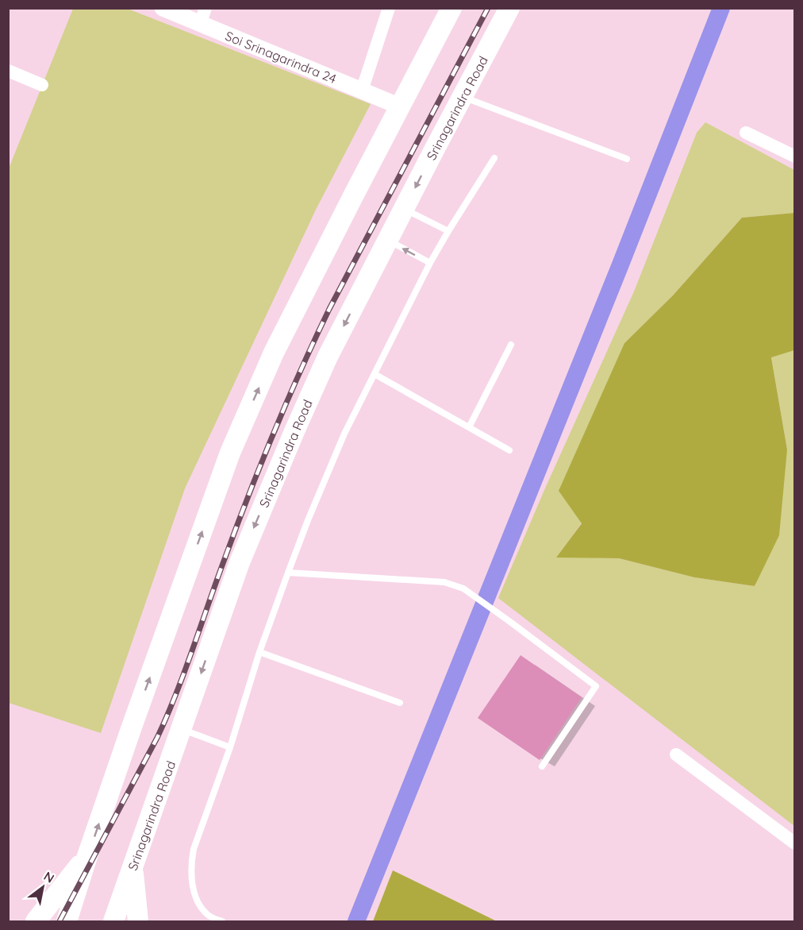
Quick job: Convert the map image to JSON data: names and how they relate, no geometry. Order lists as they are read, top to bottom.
{
  "streets": {
    "main road": ["Srinagarindra Road"],
    "street": ["Soi Srinagarindra 24"]
  },
  "north": "top right"
}
